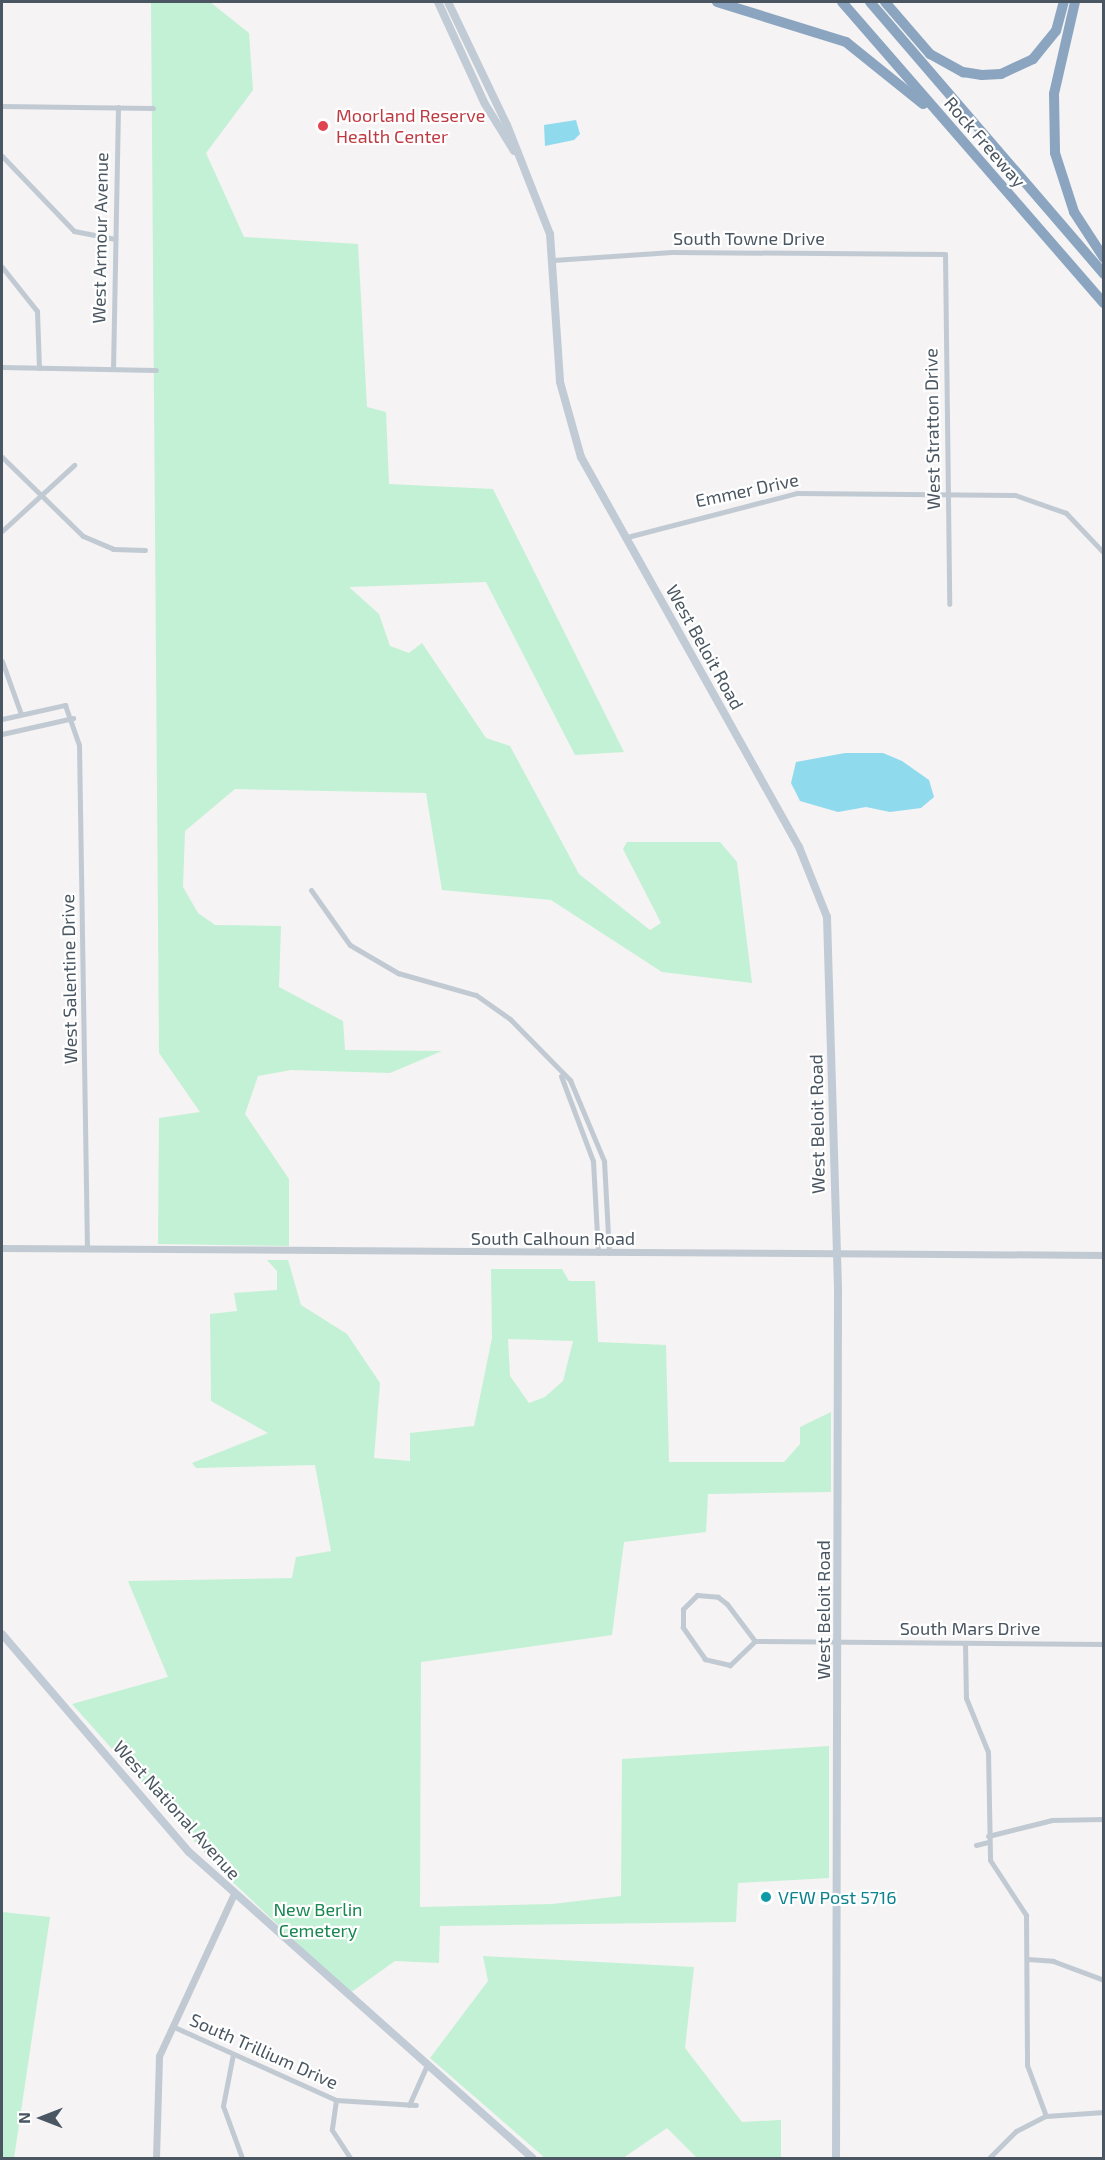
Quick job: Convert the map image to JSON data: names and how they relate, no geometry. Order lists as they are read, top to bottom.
{
  "streets": {
    "highway": ["Rock Freeway"],
    "main road": ["West Beloit Road", "West National Avenue"],
    "street": [
      "West Armour Avenue",
      "South Towne Drive",
      "West Stratton Drive",
      "Emmer Drive",
      "West Salentine Drive",
      "South Calhoun Road",
      "South Mars Drive",
      "South Trillium Drive"
    ]
  },
  "crossings": [
    ["South Towne Drive", "West Stratton Drive"],
    ["South Towne Drive", "West Beloit Road"],
    ["West Stratton Drive", "Emmer Drive"],
    ["Emmer Drive", "West Beloit Road"],
    ["West Beloit Road", "South Calhoun Road"],
    ["West Beloit Road", "South Mars Drive"],
    ["West Salentine Drive", "South Calhoun Road"]
  ],
  "parks": ["New Berlin Cemetery"],
  "places": ["Moorland Reserve Health Center", "VFW Post 5716"],
  "north": "left"
}
